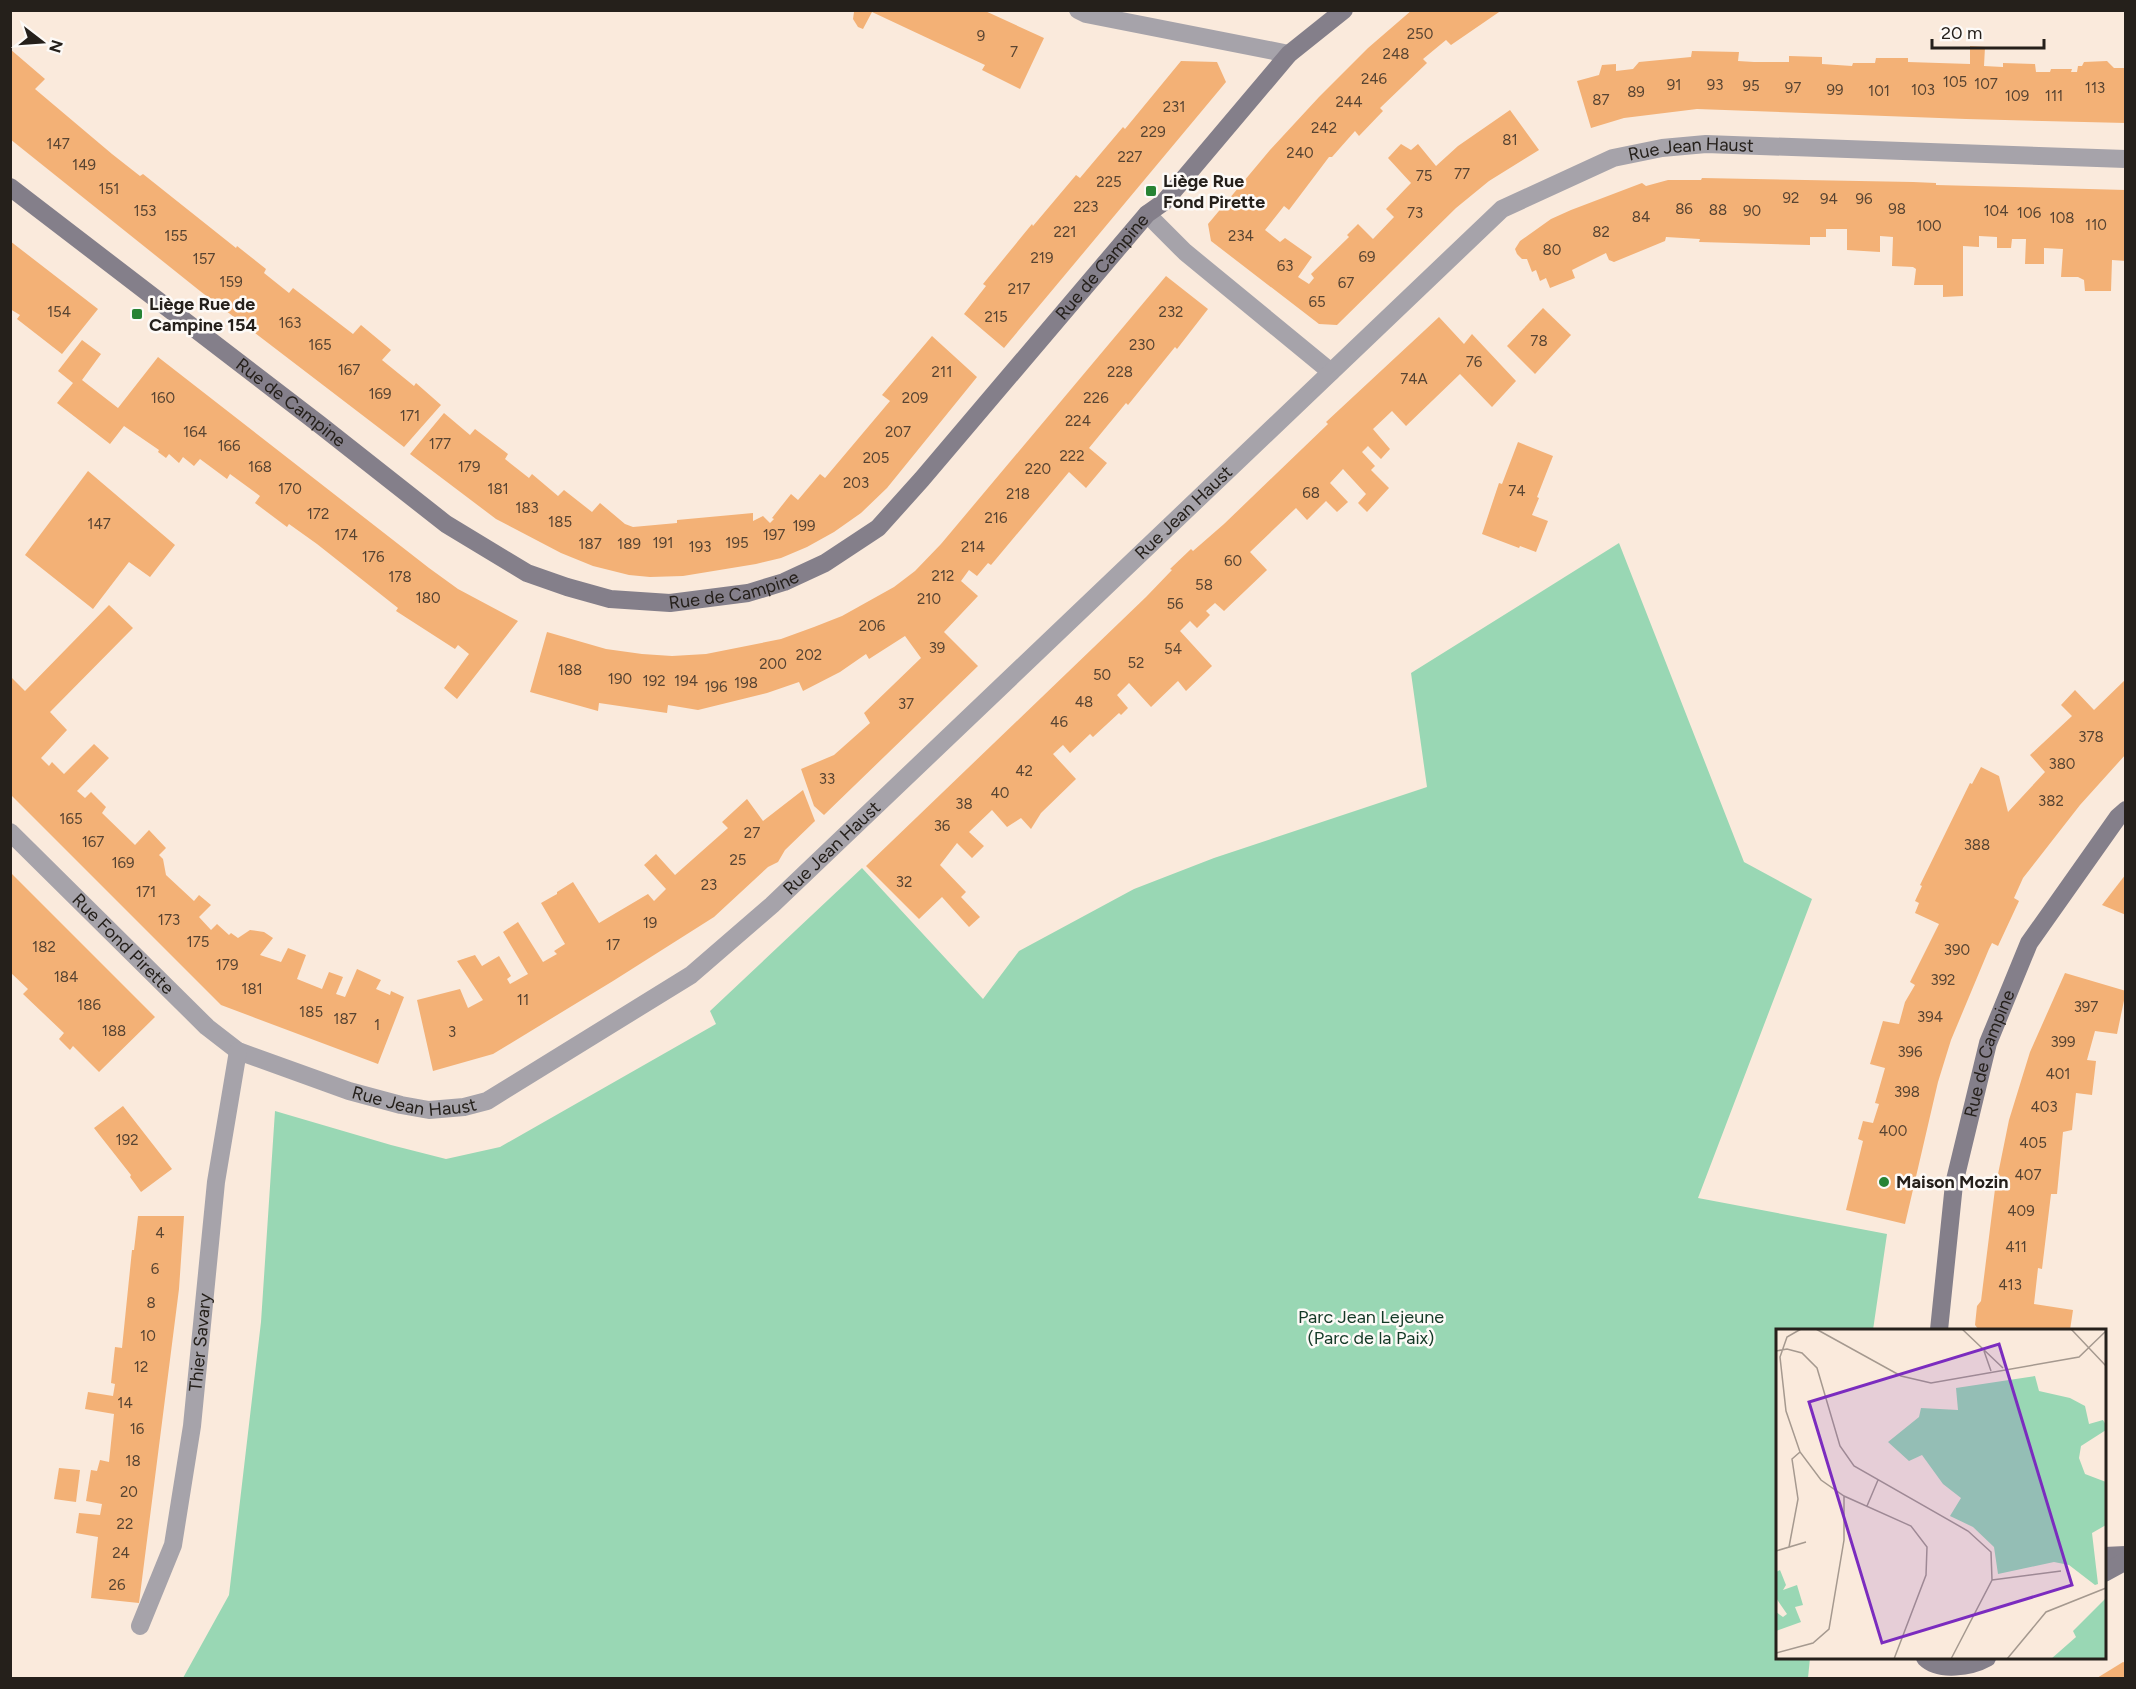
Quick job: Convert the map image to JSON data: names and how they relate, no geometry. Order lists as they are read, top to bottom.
{
  "streets": {
    "street": [
      "Rue Jean Haust",
      "Rue de Campine",
      "Rue Fond Pirette",
      "Thier Savary"
    ]
  },
  "crossings": [
    ["Rue Jean Haust", "Rue Fond Pirette"],
    ["Rue Jean Haust", "Thier Savary"],
    ["Rue Fond Pirette", "Thier Savary"]
  ],
  "parks": ["Parc Jean Lejeune (Parc de la Paix)"],
  "places": {
    "transit": ["Liège Rue Fond Pirette", "Liège Rue de Campine 154"],
    "other": ["Maison Mozin"]
  },
  "house_numbers": [
    "250",
    "9",
    "7",
    "248",
    "246",
    "105",
    "107",
    "91",
    "93",
    "95",
    "97",
    "113",
    "99",
    "103",
    "101",
    "89",
    "109",
    "111",
    "87",
    "244",
    "231",
    "242",
    "229",
    "81",
    "147",
    "240",
    "227",
    "149",
    "77",
    "75",
    "225",
    "151",
    "92",
    "94",
    "96",
    "223",
    "86",
    "98",
    "88",
    "153",
    "90",
    "104",
    "73",
    "106",
    "84",
    "108",
    "110",
    "100",
    "221",
    "82",
    "155",
    "234",
    "80",
    "69",
    "219",
    "157",
    "63",
    "159",
    "67",
    "217",
    "65",
    "154",
    "232",
    "215",
    "163",
    "78",
    "165",
    "230",
    "76",
    "167",
    "211",
    "228",
    "74A",
    "169",
    "160",
    "209",
    "226",
    "171",
    "224",
    "164",
    "207",
    "177",
    "166",
    "222",
    "205",
    "168",
    "179",
    "220",
    "203",
    "170",
    "181",
    "74",
    "68",
    "218",
    "183",
    "172",
    "216",
    "185",
    "147",
    "199",
    "174",
    "197",
    "191",
    "195",
    "187",
    "189",
    "193",
    "214",
    "176",
    "60",
    "212",
    "178",
    "58",
    "180",
    "210",
    "56",
    "206",
    "39",
    "54",
    "202",
    "52",
    "200",
    "188",
    "50",
    "190",
    "192",
    "194",
    "198",
    "196",
    "48",
    "37",
    "46",
    "378",
    "380",
    "42",
    "33",
    "40",
    "382",
    "38",
    "165",
    "36",
    "27",
    "167",
    "388",
    "25",
    "169",
    "32",
    "23",
    "171",
    "173",
    "19",
    "175",
    "17",
    "182",
    "390",
    "179",
    "184",
    "392",
    "181",
    "11",
    "186",
    "397",
    "185",
    "394",
    "187",
    "1",
    "188",
    "3",
    "399",
    "396",
    "401",
    "398",
    "403",
    "400",
    "192",
    "405",
    "407",
    "409",
    "4",
    "411",
    "6",
    "413",
    "8",
    "10",
    "12",
    "14",
    "16",
    "18",
    "20",
    "22",
    "24",
    "26"
  ],
  "scale_bar": "20 m",
  "north": "right"
}
